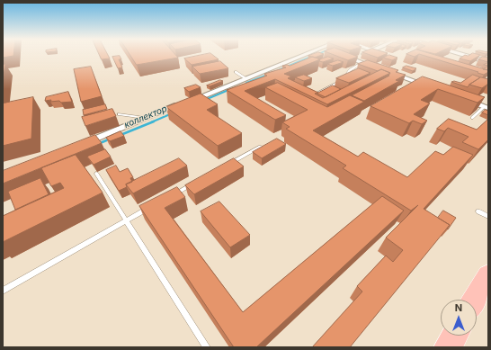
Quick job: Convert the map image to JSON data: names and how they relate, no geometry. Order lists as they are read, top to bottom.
{
  "water": ["коллектор"],
  "north": "top"
}
